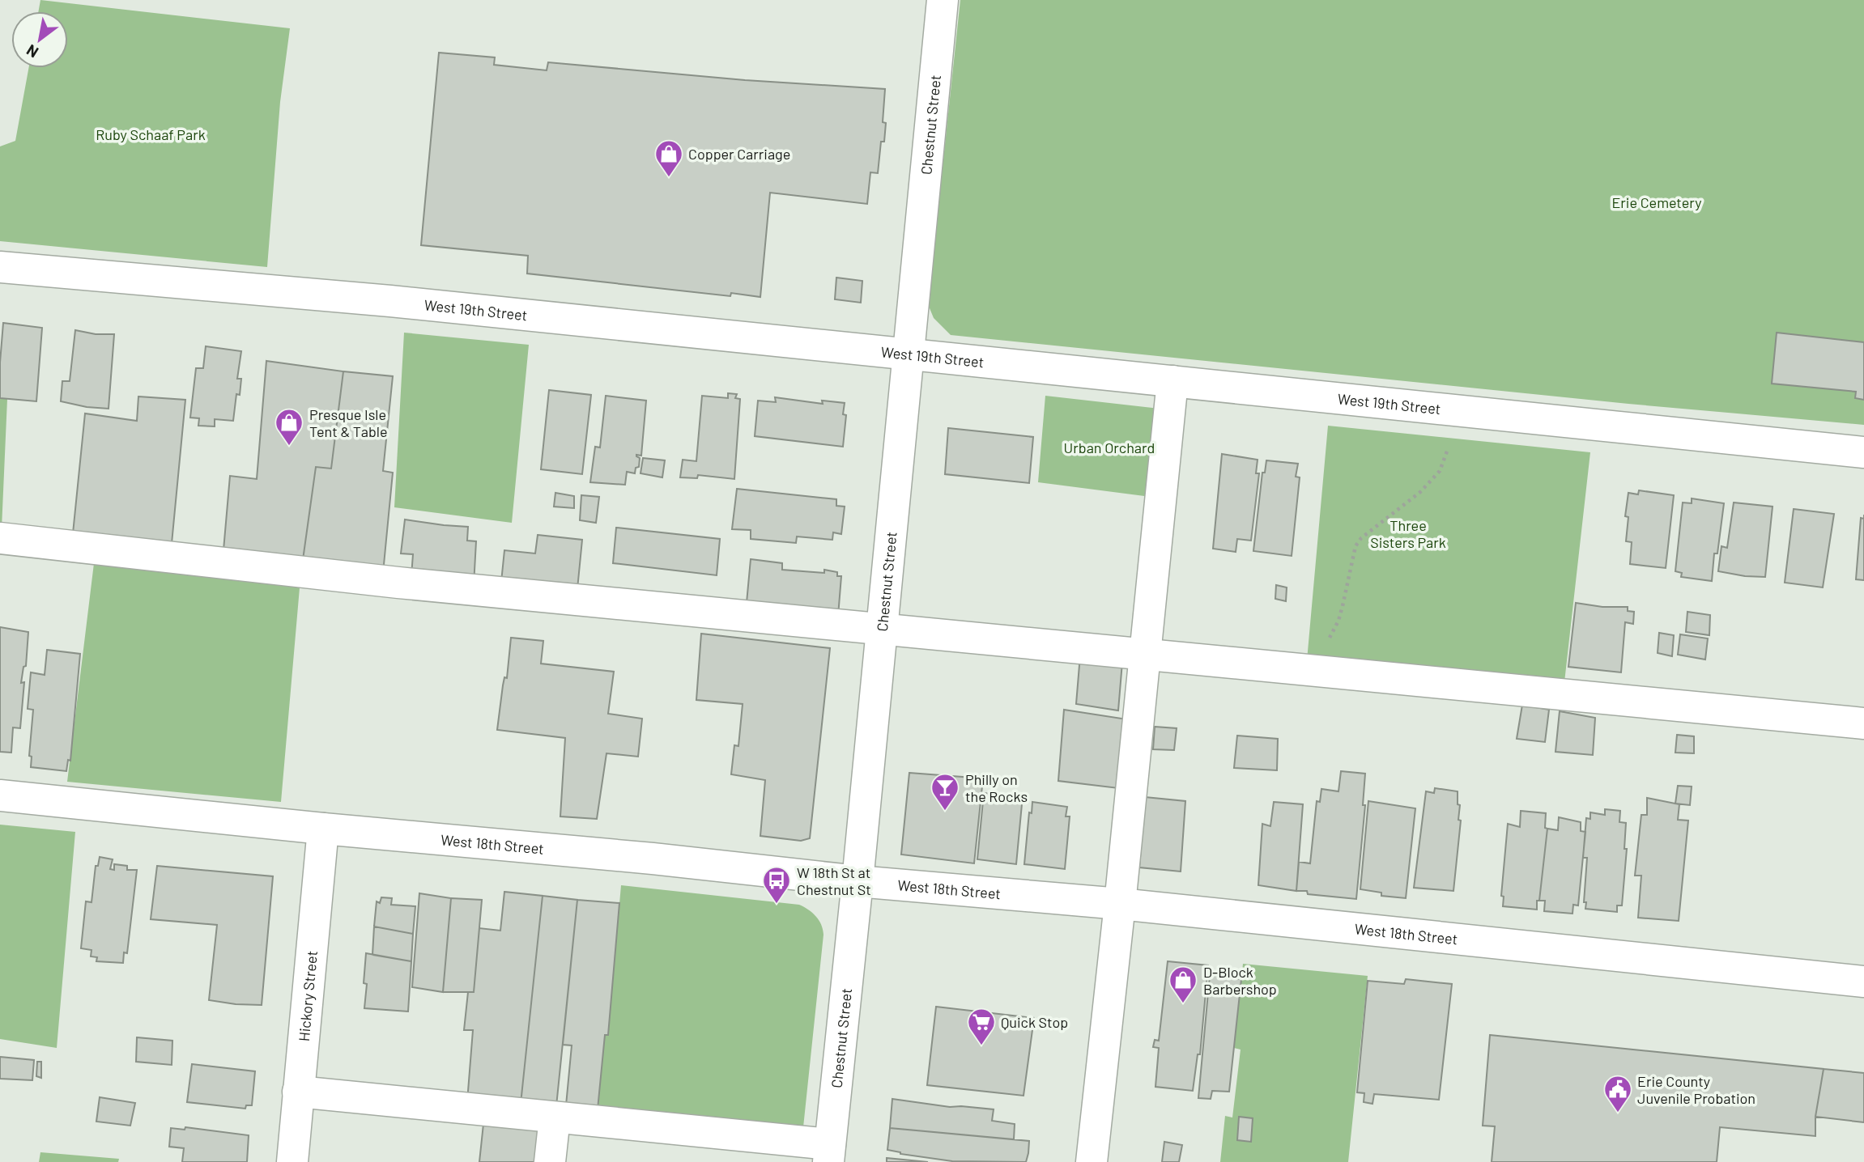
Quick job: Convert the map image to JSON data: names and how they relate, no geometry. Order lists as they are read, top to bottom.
{
  "streets": {
    "street": [
      "Chestnut Street",
      "West 19th Street",
      "West 18th Street",
      "Hickory Street"
    ]
  },
  "crossings": [
    ["Chestnut Street", "West 19th Street"],
    ["Chestnut Street", "West 18th Street"],
    ["West 18th Street", "Hickory Street"]
  ],
  "parks": [
    "Ruby Schaaf Park",
    "Erie Cemetery",
    "Urban Orchard",
    "Three Sisters Park"
  ],
  "places": {
    "shop": ["Copper Carriage", "Presque Isle Tent & Table", "D-Block Barbershop"],
    "bar": ["Philly on the Rocks"],
    "bus stop": ["W 18th St at Chestnut St"],
    "supermarket": ["Quick Stop"],
    "public building": ["Erie County Juvenile Probation"]
  },
  "north": "bottom left"
}
